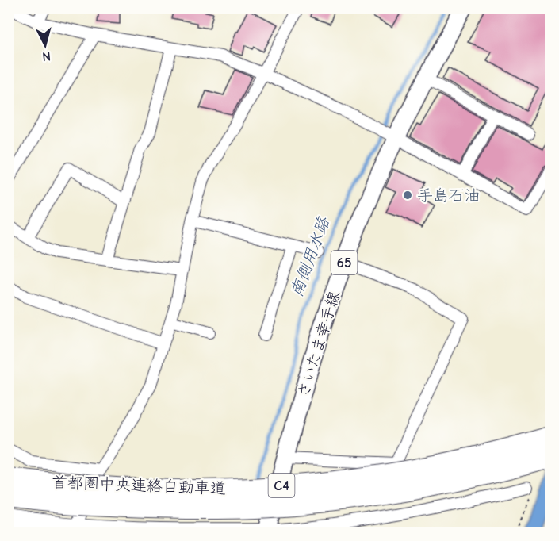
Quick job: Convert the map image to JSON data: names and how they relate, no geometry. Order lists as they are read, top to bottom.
{
  "streets": {
    "highway": ["首都圏中央連絡自動車道", "C4"],
    "main road": ["65", "さいたま幸手線"]
  },
  "water": ["南側用水路"],
  "places": ["手島石油"],
  "north": "bottom"
}
